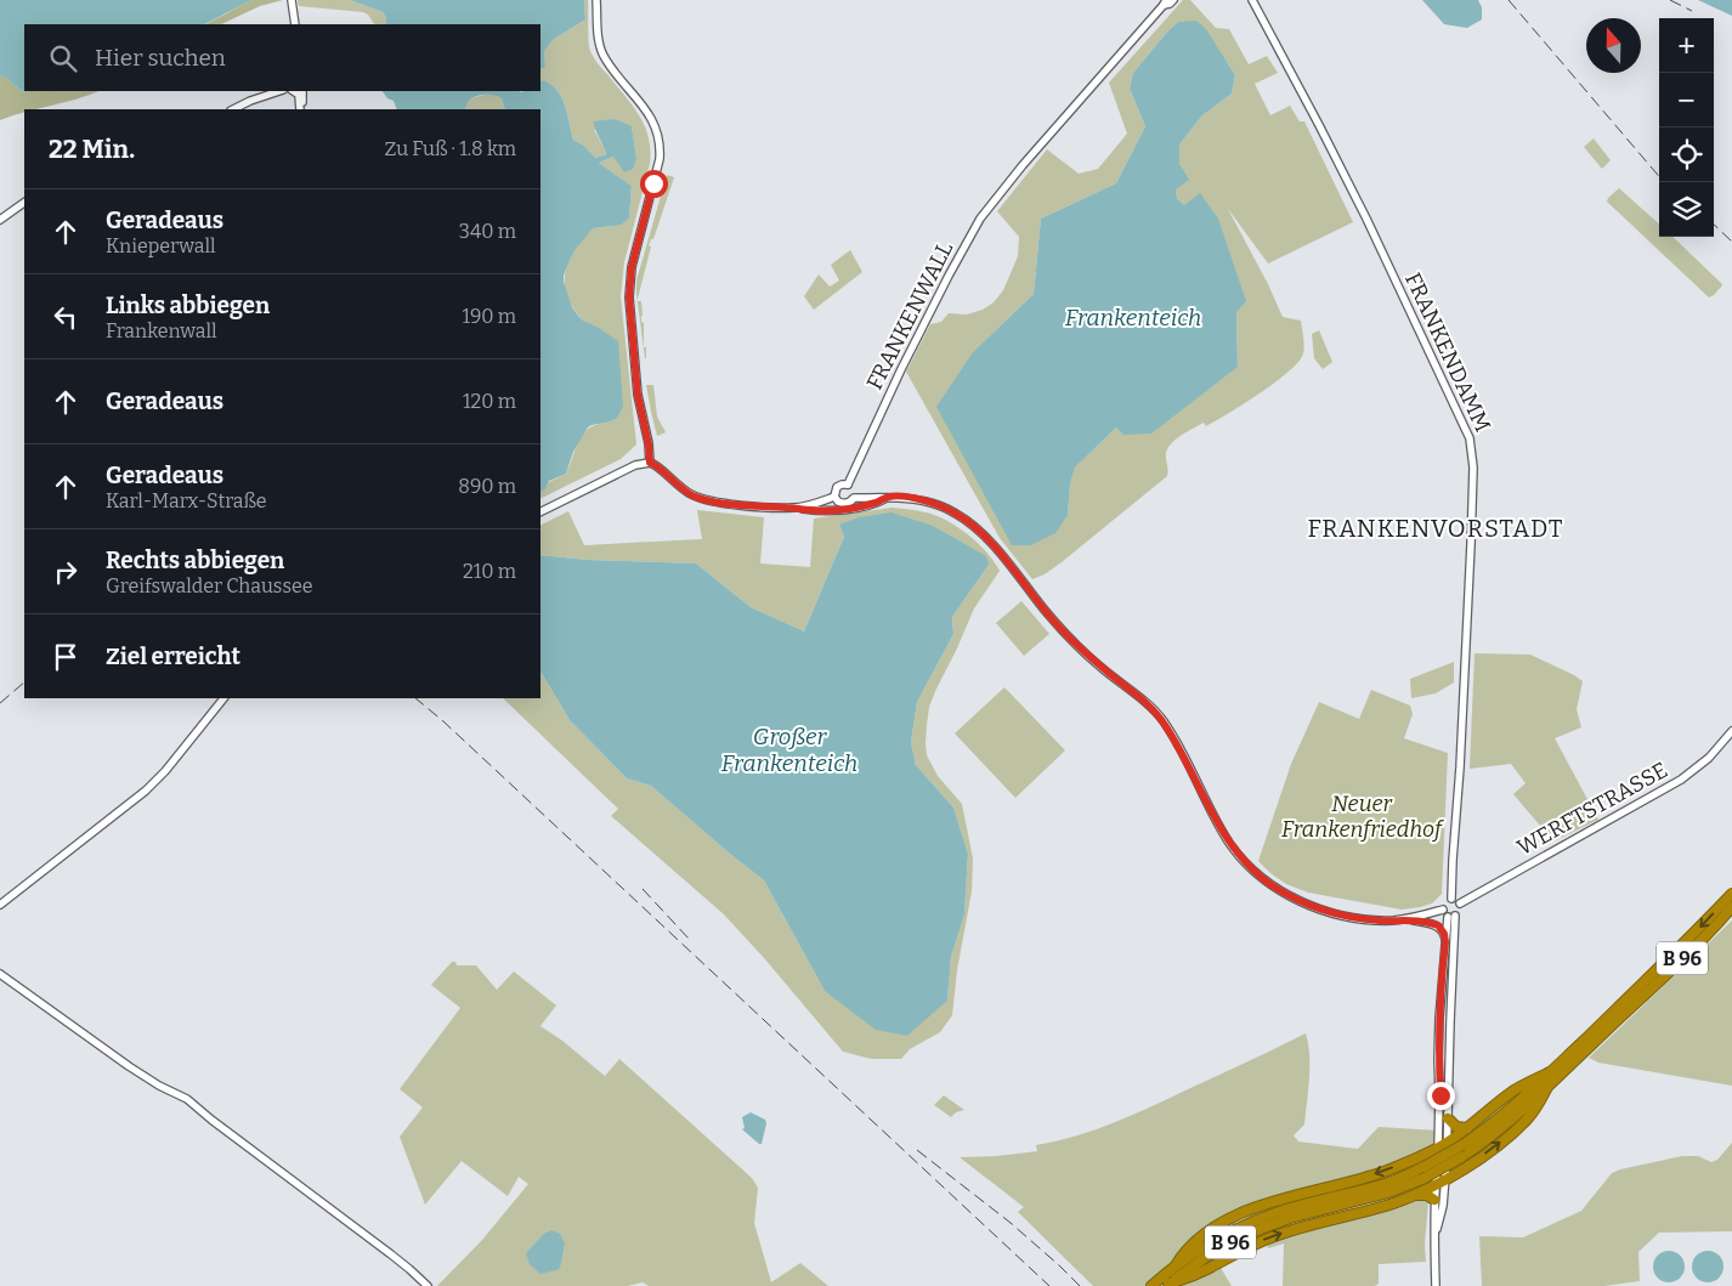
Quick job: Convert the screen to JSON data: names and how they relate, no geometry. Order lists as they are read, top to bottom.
{
  "streets": {
    "highway": ["B 96"],
    "main road": ["FRANKENWALL", "FRANKENDAMM", "WERFTSTRASSE"]
  },
  "crossings": [
    ["FRANKENDAMM", "WERFTSTRASSE"]
  ],
  "districts": ["FRANKENVORSTADT"],
  "water": ["Frankenteich", "Großer Frankenteich"],
  "parks": ["Neuer Frankenfriedhof"],
  "north": "top",
  "page": {
    "map_buttons": ["+", "−"],
    "search": "Hier suchen",
    "heading": ["22 Min.", "Zu Fuß · 1.8 km"],
    "list": [
      ["Geradeaus", "Knieperwall", "340 m"],
      ["Links abbiegen", "Frankenwall", "190 m"],
      ["Geradeaus", "120 m"],
      ["Geradeaus", "Karl-Marx-Straße", "890 m"],
      ["Rechts abbiegen", "Greifswalder Chaussee", "210 m"],
      "Ziel erreicht"
    ]
  }
}
